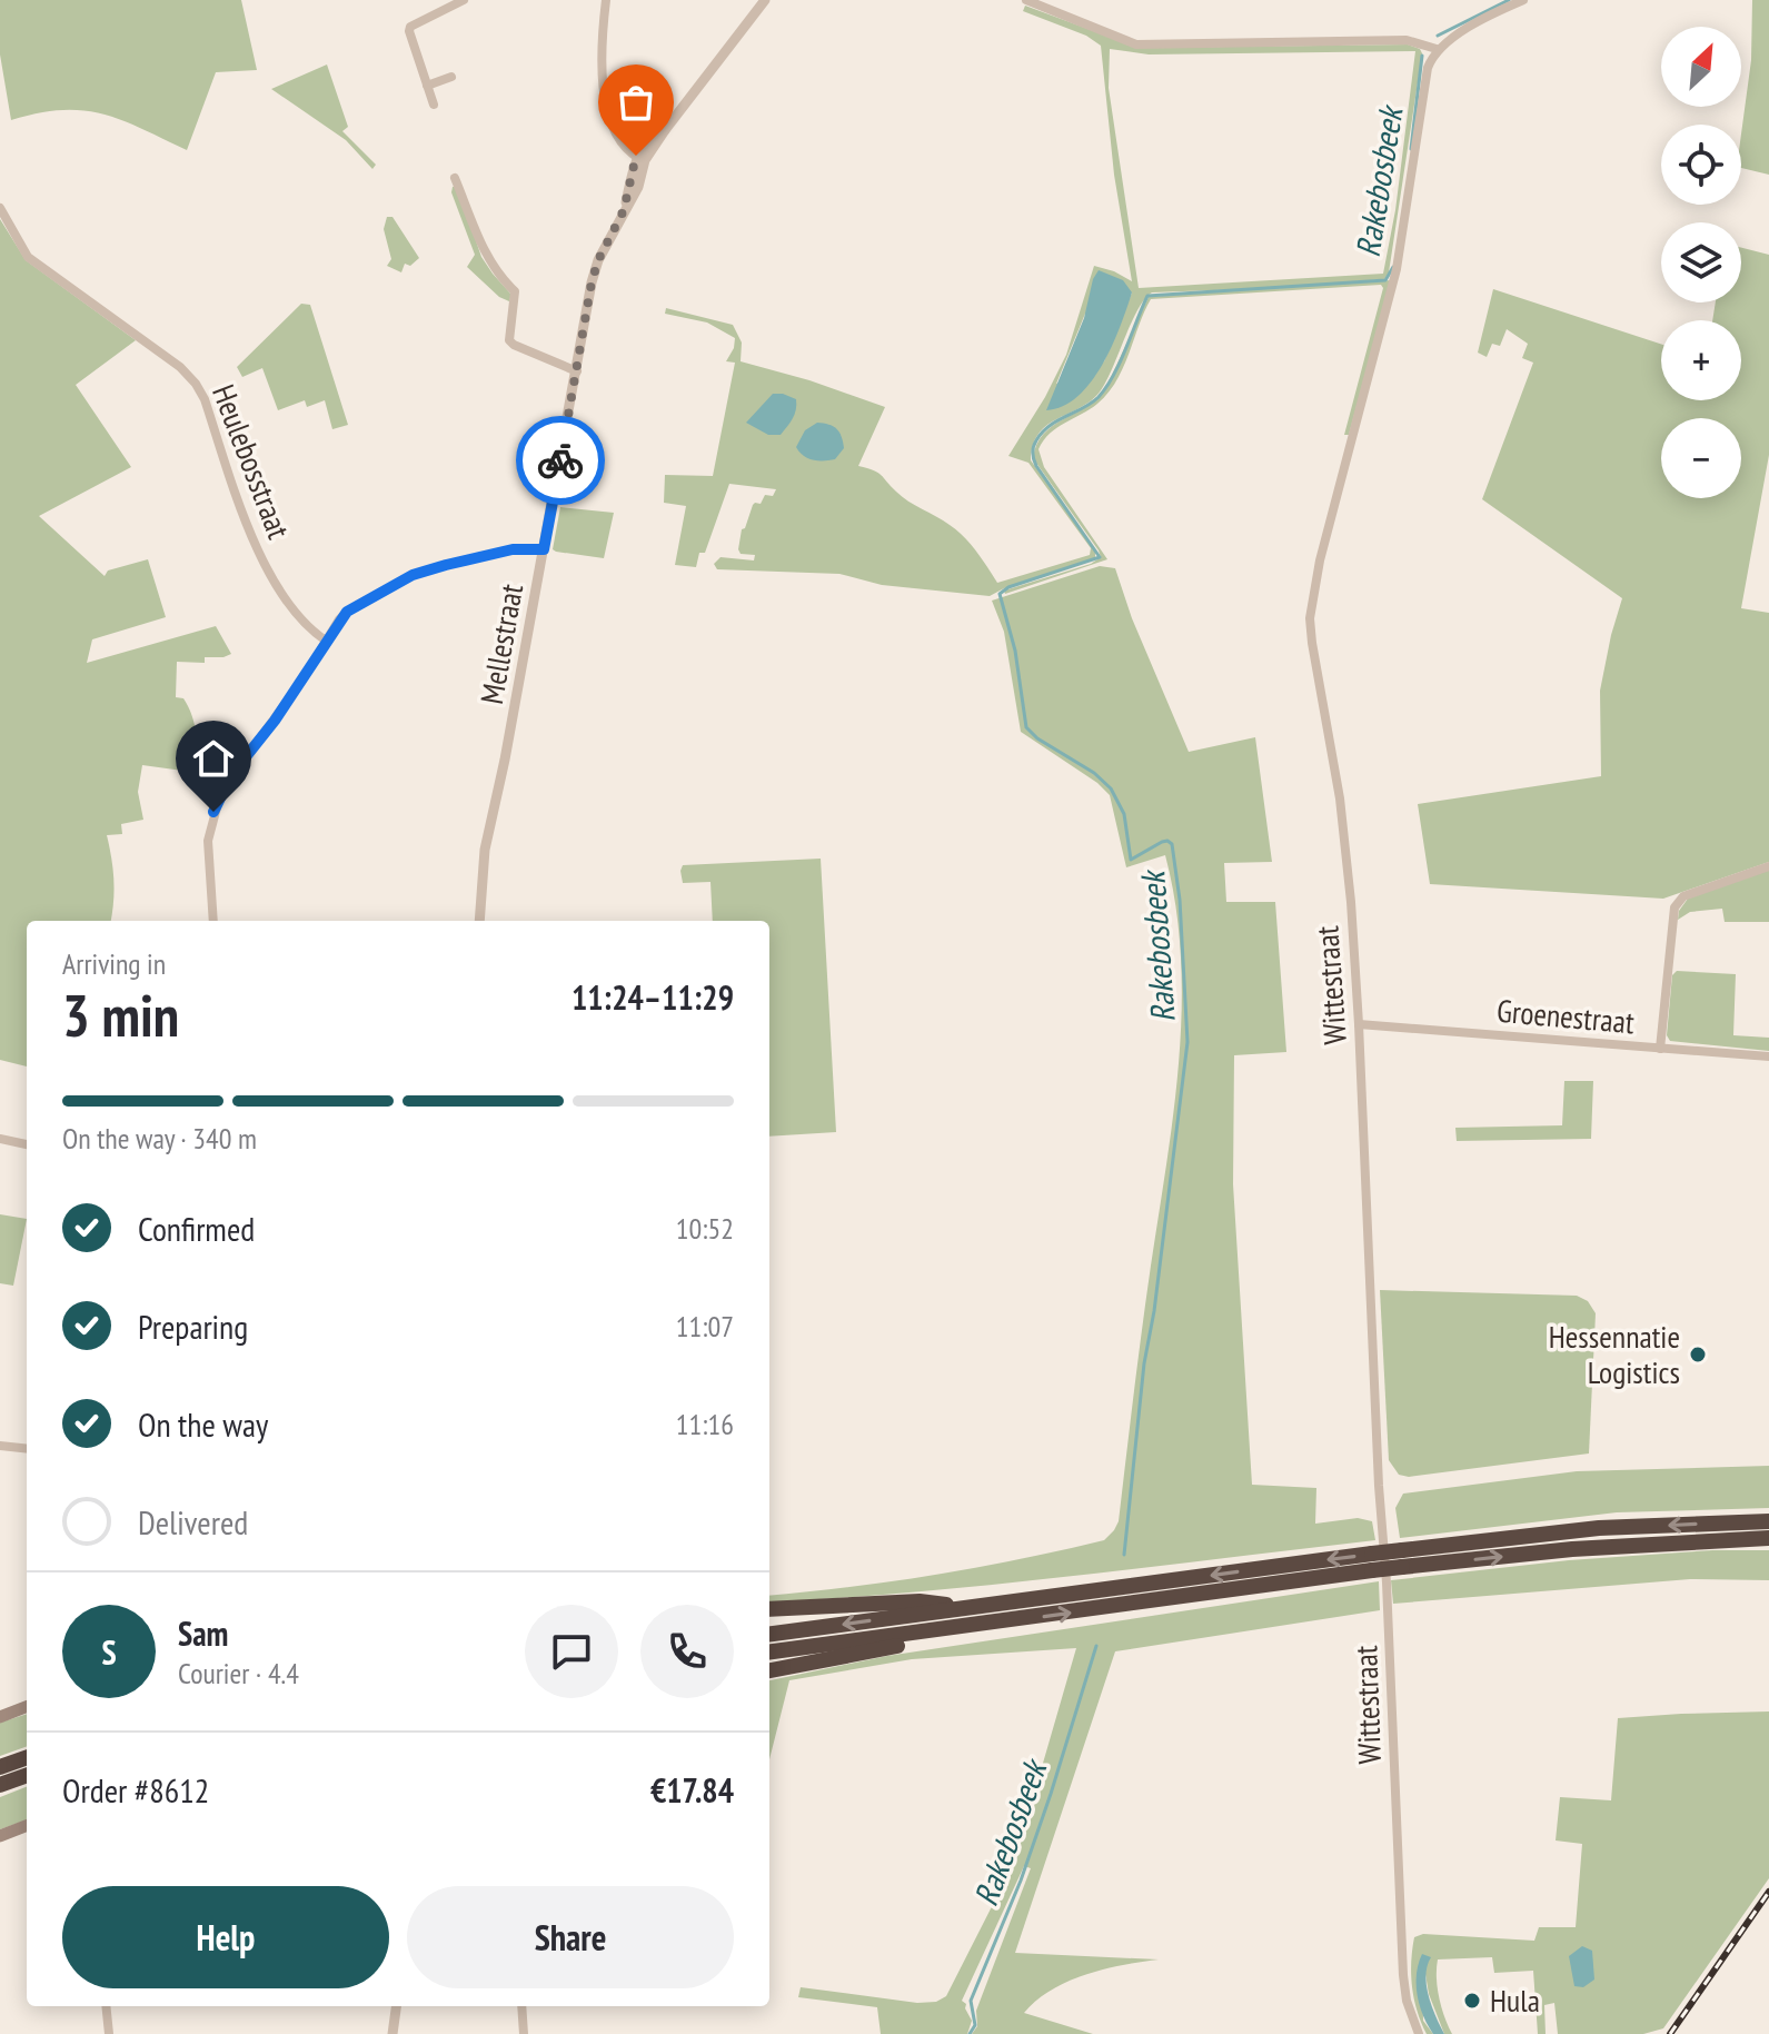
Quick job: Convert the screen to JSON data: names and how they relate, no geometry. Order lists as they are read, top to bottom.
{
  "streets": {
    "street": [
      "Heulebosstraat",
      "Mellestraat",
      "Wittestraat",
      "Groenestraat"
    ]
  },
  "crossings": [
    ["Wittestraat", "Groenestraat"]
  ],
  "water": ["Rakebosbeek"],
  "places": ["Hessennatie Logistics", "Hula"],
  "north": "top right",
  "page": {
    "map_buttons": ["+", "−"],
    "heading": ["3 min", "Arriving in", "11:24–11:29"],
    "panel": [
      "Sam",
      "Courier · 4.4",
      "Order #8612",
      "€17.84"
    ],
    "bar": "On the way · 340 m",
    "list": [
      ["Confirmed", "10:52"],
      ["Preparing", "11:07"],
      ["On the way", "11:16"],
      "Delivered"
    ],
    "round": "S",
    "buttons": ["Help", "Share"]
  }
}
